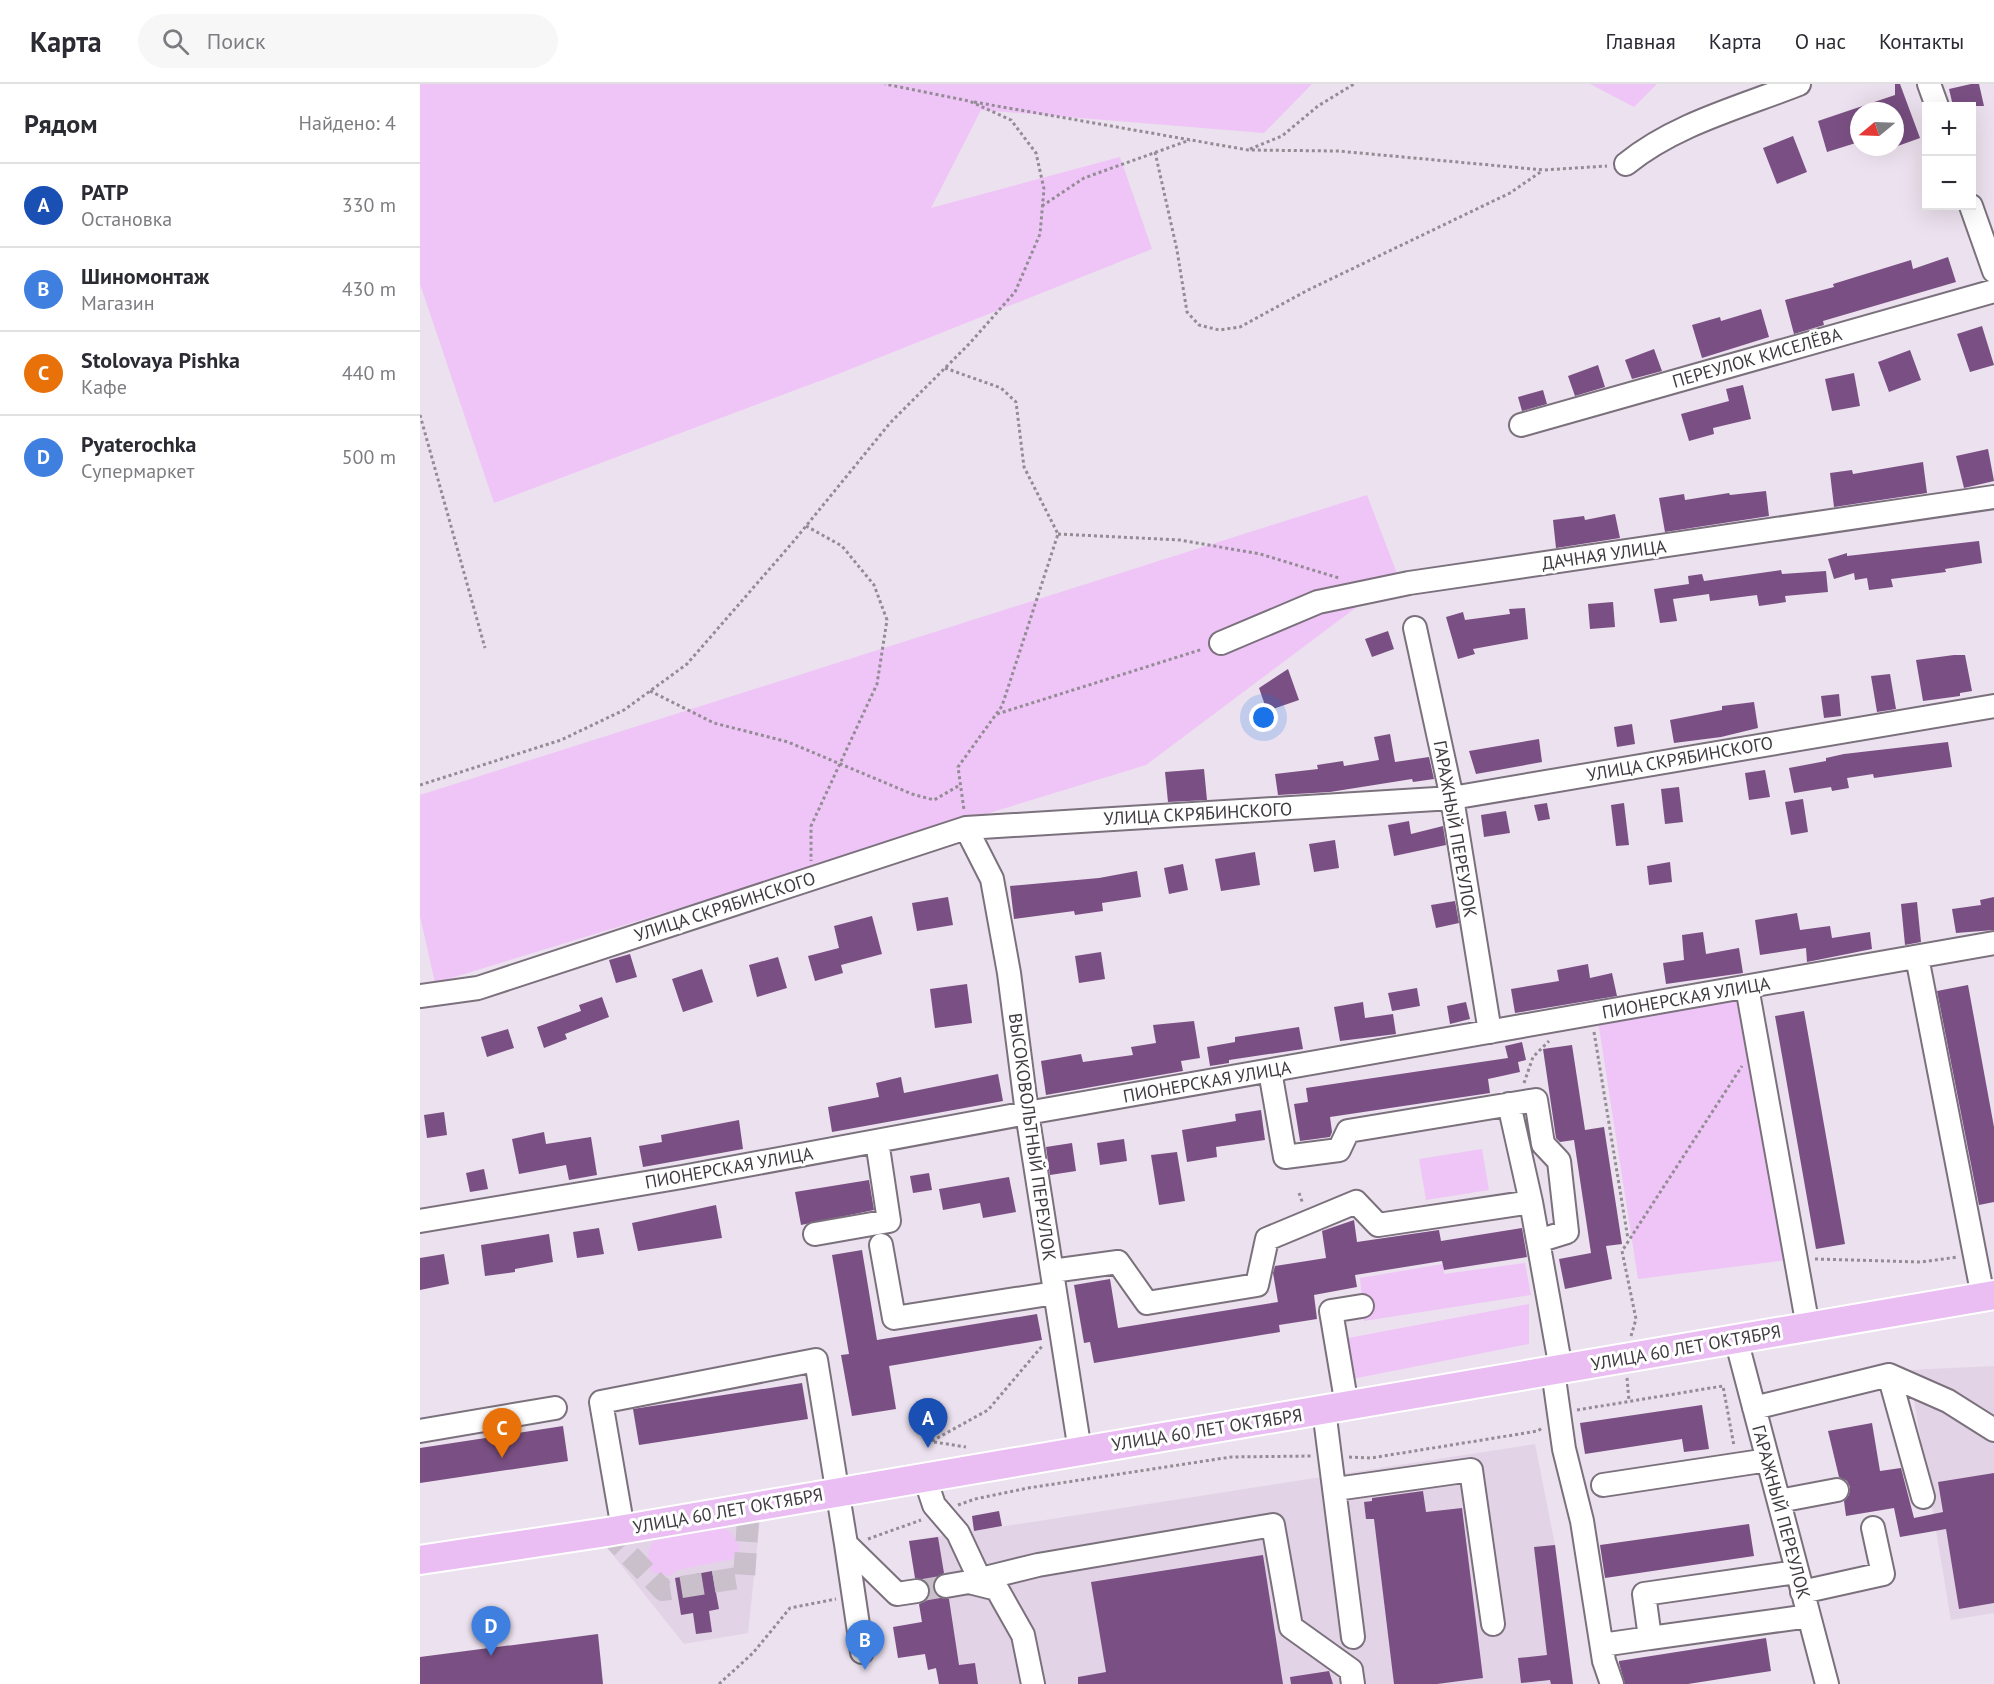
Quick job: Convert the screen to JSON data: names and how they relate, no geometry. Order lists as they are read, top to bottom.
{
  "streets": {
    "main road": ["УЛИЦА 60 ЛЕТ ОКТЯБРЯ"],
    "street": [
      "ПЕРЕУЛОК КИСЕЛЁВА",
      "ДАЧНАЯ УЛИЦА",
      "УЛИЦА СКРЯБИНСКОГО",
      "ГАРАЖНЫЙ ПЕРЕУЛОК",
      "ПИОНЕРСКАЯ УЛИЦА",
      "ВЫСОКОВОЛЬТНЫЙ ПЕРЕУЛОК"
    ]
  },
  "crossings": [
    ["УЛИЦА СКРЯБИНСКОГО", "ГАРАЖНЫЙ ПЕРЕУЛОК"],
    ["УЛИЦА СКРЯБИНСКОГО", "ВЫСОКОВОЛЬТНЫЙ ПЕРЕУЛОК"],
    ["ГАРАЖНЫЙ ПЕРЕУЛОК", "ПИОНЕРСКАЯ УЛИЦА"],
    ["ГАРАЖНЫЙ ПЕРЕУЛОК", "УЛИЦА 60 ЛЕТ ОКТЯБРЯ"],
    ["ПИОНЕРСКАЯ УЛИЦА", "ВЫСОКОВОЛЬТНЫЙ ПЕРЕУЛОК"],
    ["ВЫСОКОВОЛЬТНЫЙ ПЕРЕУЛОК", "УЛИЦА 60 ЛЕТ ОКТЯБРЯ"]
  ],
  "north": "left",
  "page": {
    "header": "Карта",
    "search": "Поиск",
    "nav": [
      "Главная",
      "Карта",
      "О нас",
      "Контакты"
    ],
    "heading": ["Рядом", "Найдено: 4"],
    "map_buttons": ["+", "−"],
    "list": [
      {
        "mark": "A",
        "name": "PATP",
        "note": "Остановка",
        "value": "330 m"
      },
      {
        "mark": "B",
        "name": "Шиномонтаж",
        "note": "Магазин",
        "value": "430 m"
      },
      {
        "mark": "C",
        "name": "Stolovaya Pishka",
        "note": "Кафе",
        "value": "440 m"
      },
      {
        "mark": "D",
        "name": "Pyaterochka",
        "note": "Супермаркет",
        "value": "500 m"
      }
    ],
    "pins": [
      "A",
      "C",
      "D",
      "B"
    ]
  }
}
